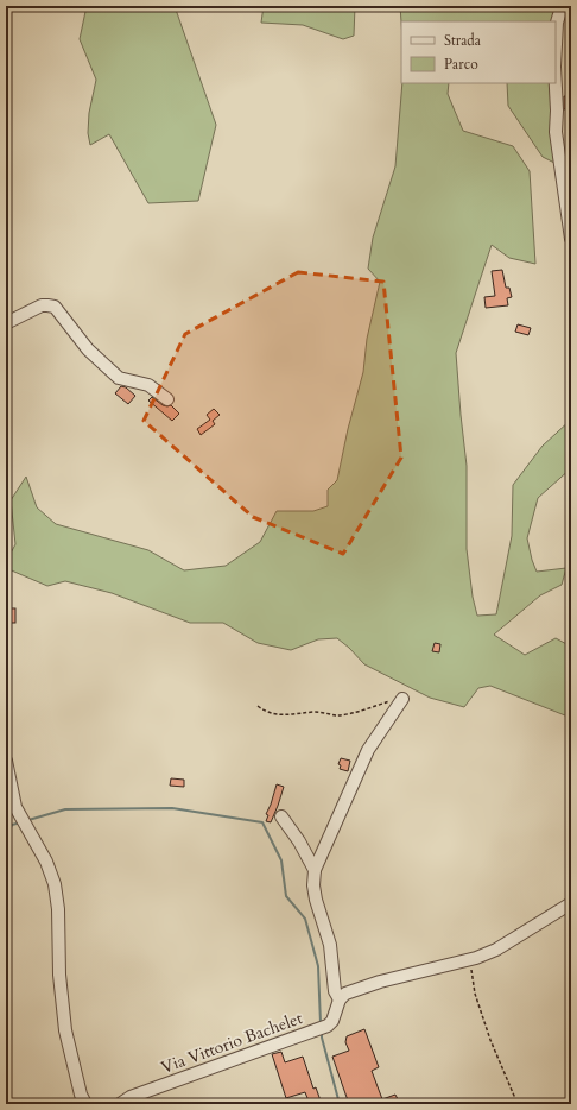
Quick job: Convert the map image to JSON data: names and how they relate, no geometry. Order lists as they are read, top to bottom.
{
  "streets": {
    "street": ["Via Vittorio Bachelet"]
  },
  "legend": ["Strada", "Parco"]
}
